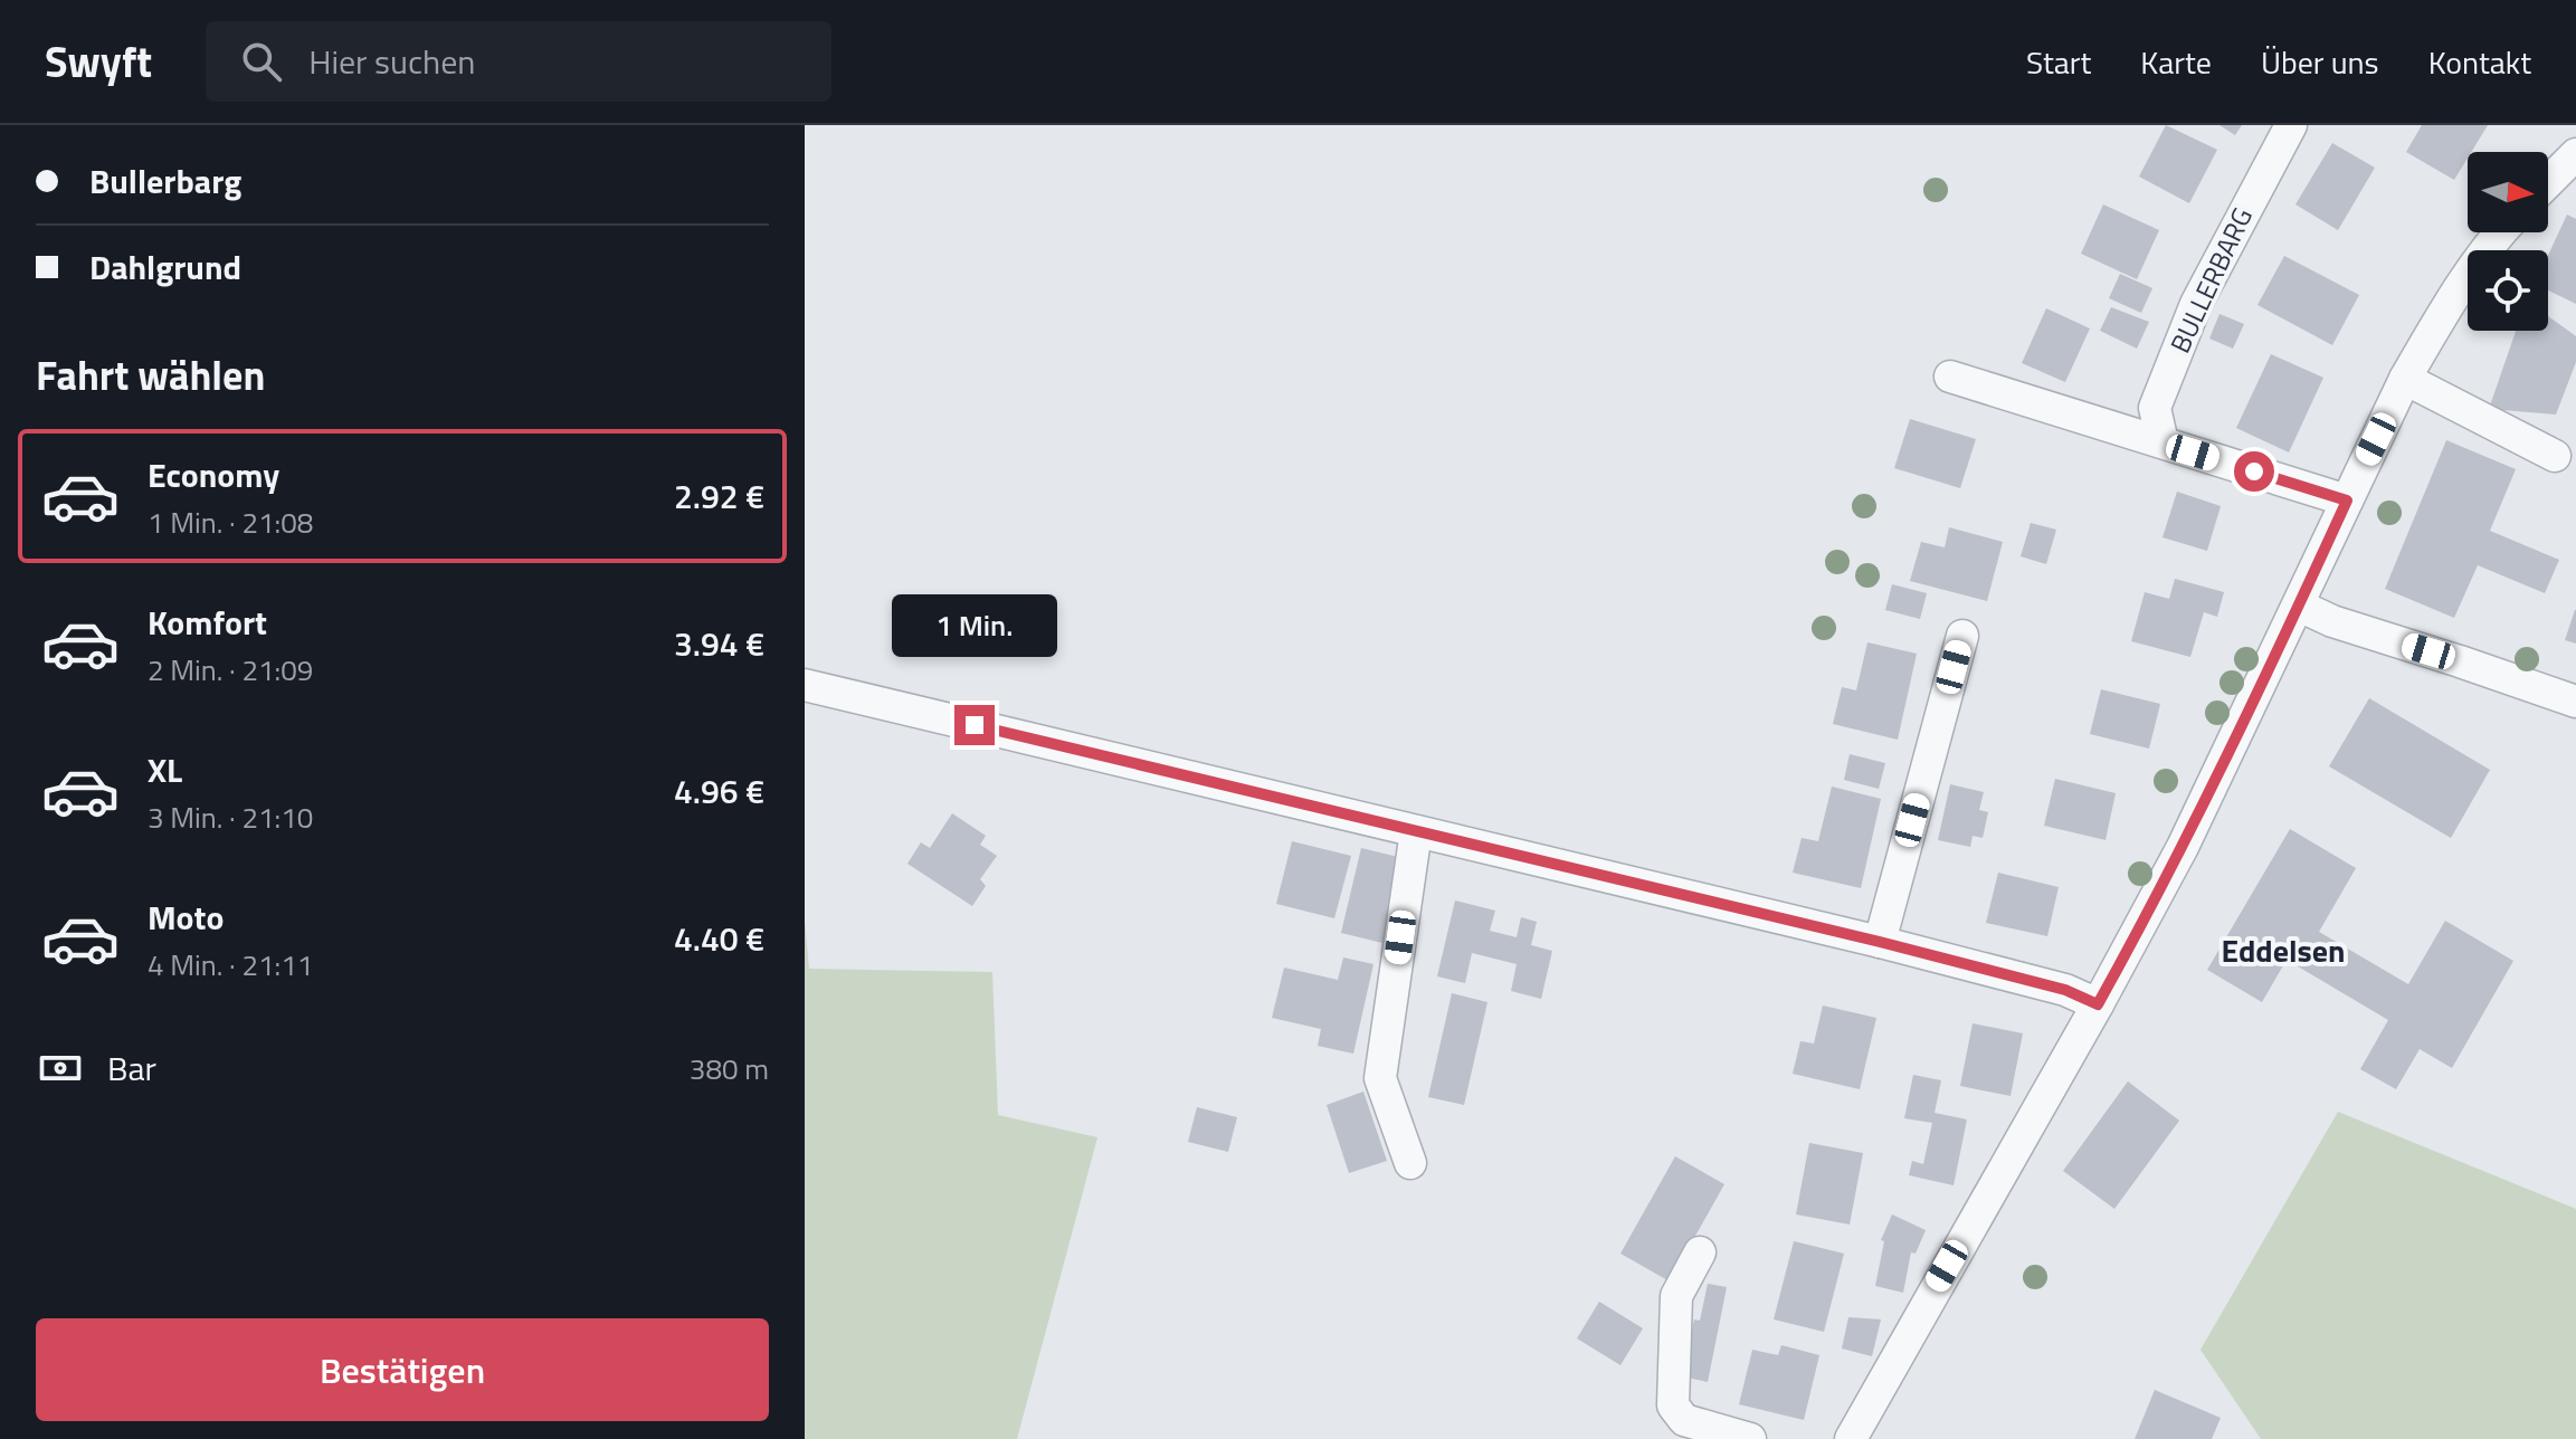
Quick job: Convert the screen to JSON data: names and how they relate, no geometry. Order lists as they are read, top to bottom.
{
  "streets": {
    "street": ["BULLERBARG"]
  },
  "districts": ["Eddelsen"],
  "north": "right",
  "page": {
    "header": "Swyft",
    "search": "Hier suchen",
    "nav": [
      "Start",
      "Karte",
      "Über uns",
      "Kontakt"
    ],
    "banner": ["Bullerbarg", "Dahlgrund"],
    "heading": "Fahrt wählen",
    "list": [
      {
        "name": "Economy",
        "note": "1 Min. · 21:08",
        "value": "2.92 €"
      },
      {
        "name": "Komfort",
        "note": "2 Min. · 21:09",
        "value": "3.94 €"
      },
      {
        "name": "XL",
        "note": "3 Min. · 21:10",
        "value": "4.96 €"
      },
      {
        "name": "Moto",
        "note": "4 Min. · 21:11",
        "value": "4.40 €"
      }
    ],
    "bubble": "1 Min.",
    "pay": ["Bar", "380 m"],
    "buttons": "Bestätigen"
  }
}
